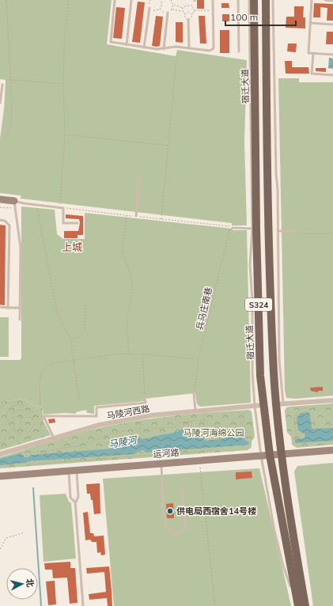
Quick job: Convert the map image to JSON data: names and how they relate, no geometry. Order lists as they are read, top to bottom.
{
  "streets": {
    "main road": ["宿迁大道", "S324"],
    "street": ["马陵河西路", "运河路"],
    "path": ["兵马庄南巷"]
  },
  "crossings": [
    ["宿迁大道", "马陵河西路"],
    ["宿迁大道", "运河路"],
    ["S324", "运河路"]
  ],
  "districts": ["上城"],
  "water": ["马陵河"],
  "parks": ["马陵河海绵公园"],
  "places": ["供电局西宿舍14号楼"],
  "scale_bar": "100 m",
  "north": "right"
}
